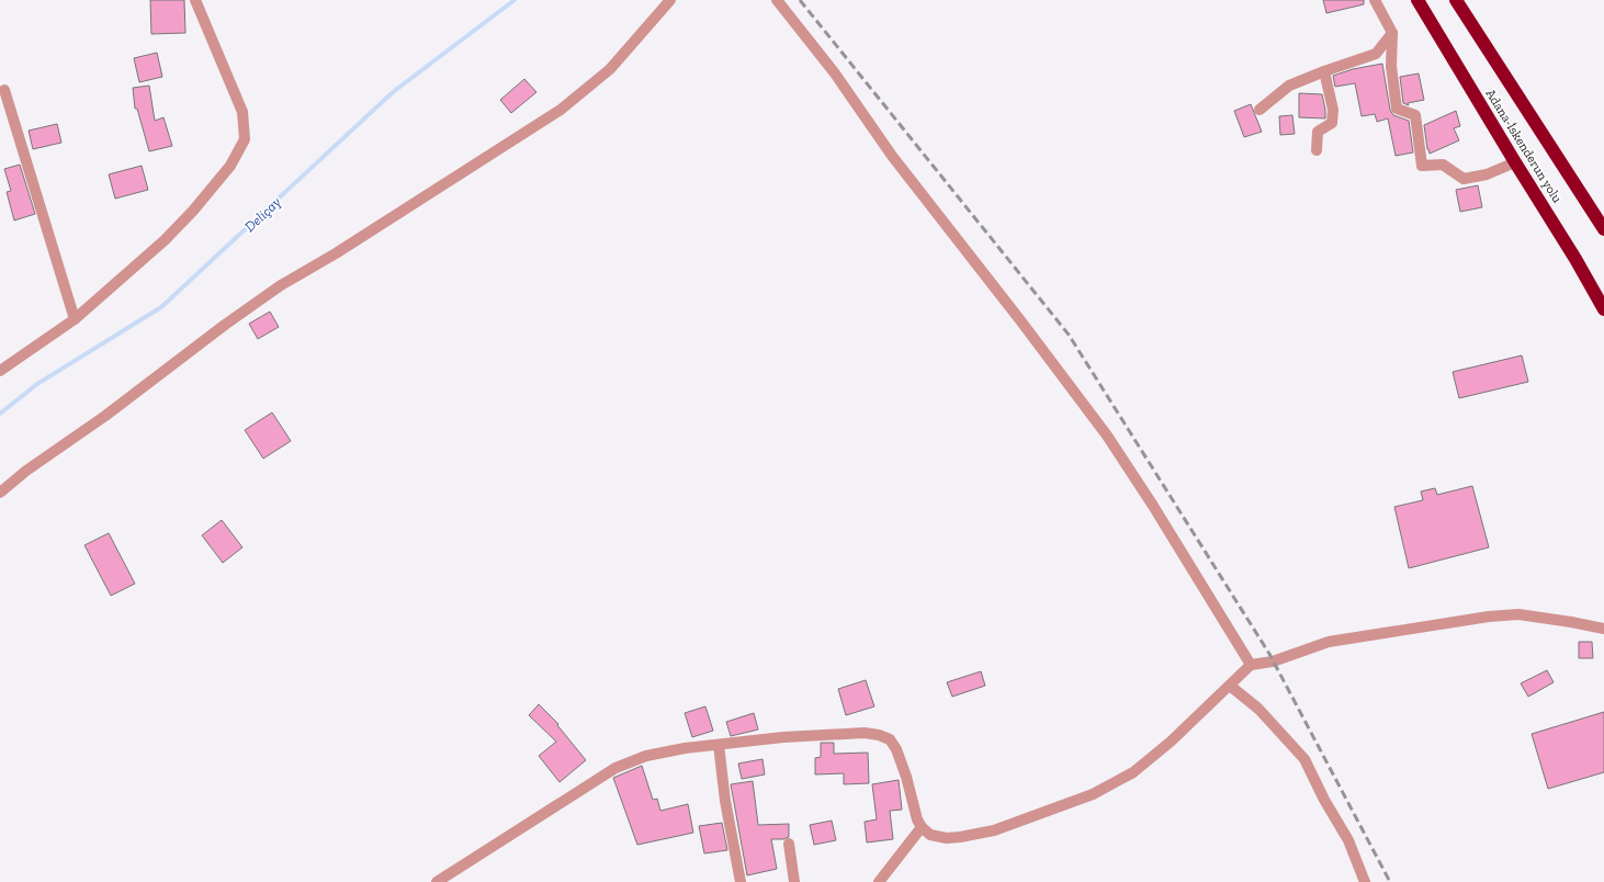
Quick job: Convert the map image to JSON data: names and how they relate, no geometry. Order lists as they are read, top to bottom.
{
  "streets": {
    "highway": ["Adana-İskenderun yolu"]
  },
  "water": ["Deliçay"]
}
